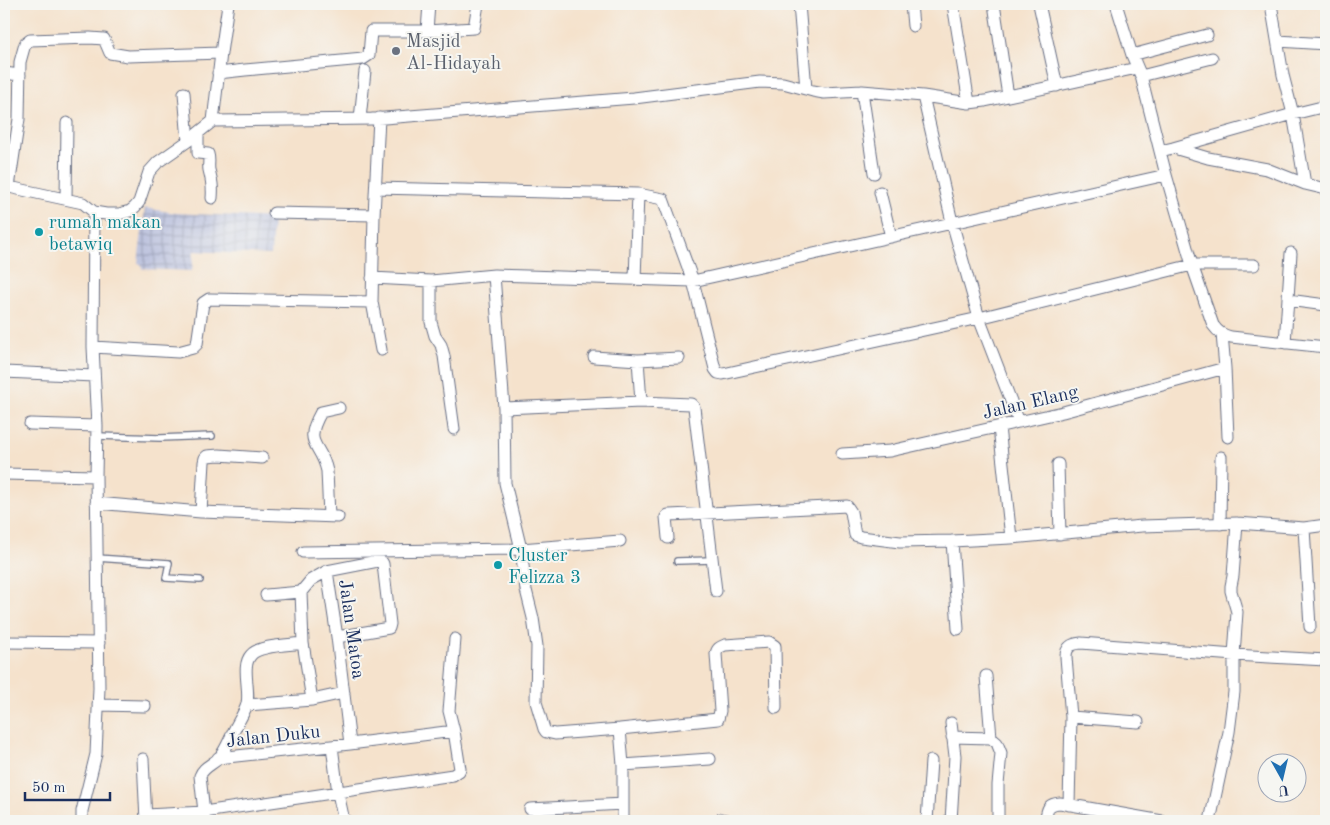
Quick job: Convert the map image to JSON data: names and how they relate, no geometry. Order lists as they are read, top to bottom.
{
  "streets": {
    "street": ["Jalan Elang", "Jalan Matoa", "Jalan Duku"]
  },
  "crossings": [
    ["Jalan Matoa", "Jalan Duku"]
  ],
  "places": ["Masjid Al-Hidayah", "rumah makan betawiq", "Cluster Felizza 3"],
  "scale_bar": "50 m",
  "north": "bottom"
}
